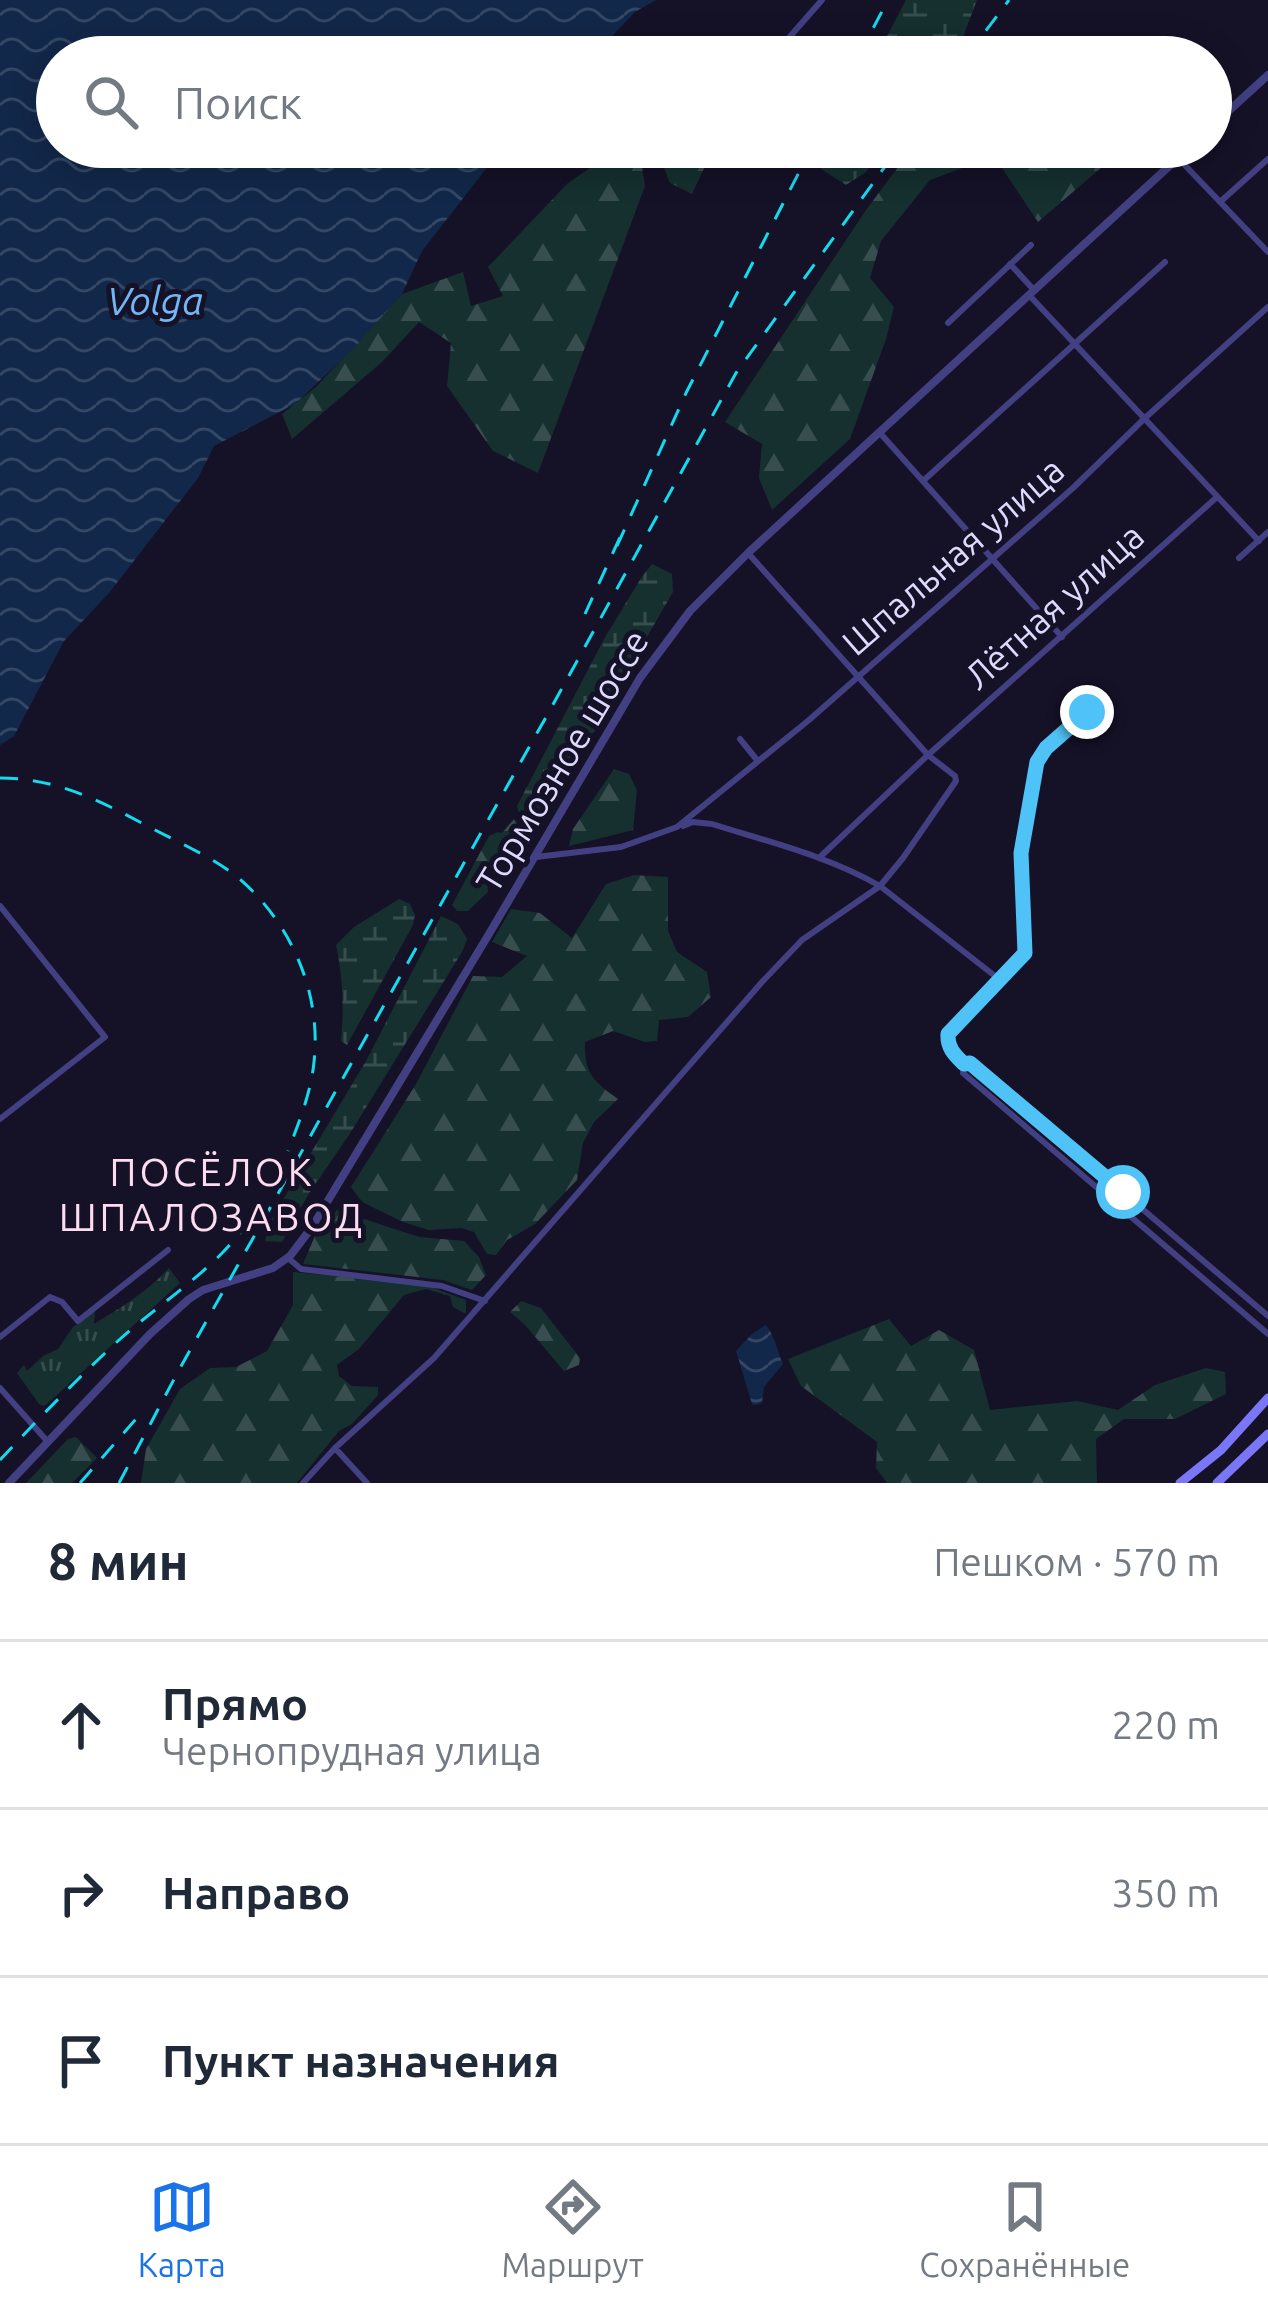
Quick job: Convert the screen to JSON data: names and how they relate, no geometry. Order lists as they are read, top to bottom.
{
  "streets": {
    "street": ["Шпальная улица", "Лётная улица", "Тормозное шоссе"]
  },
  "crossings": [
    ["Шпальная улица", "Тормозное шоссе"]
  ],
  "districts": ["ПОСЁЛОК ШПАЛОЗАВОД"],
  "water": ["Volga"],
  "page": {
    "search": "Поиск",
    "heading": ["8 мин", "Пешком · 570 m"],
    "list": [
      ["Прямо", "Чернопрудная улица", "220 m"],
      ["Направо", "350 m"],
      "Пункт назначения"
    ],
    "nav": ["Карта", "Маршрут", "Сохранённые"]
  }
}
